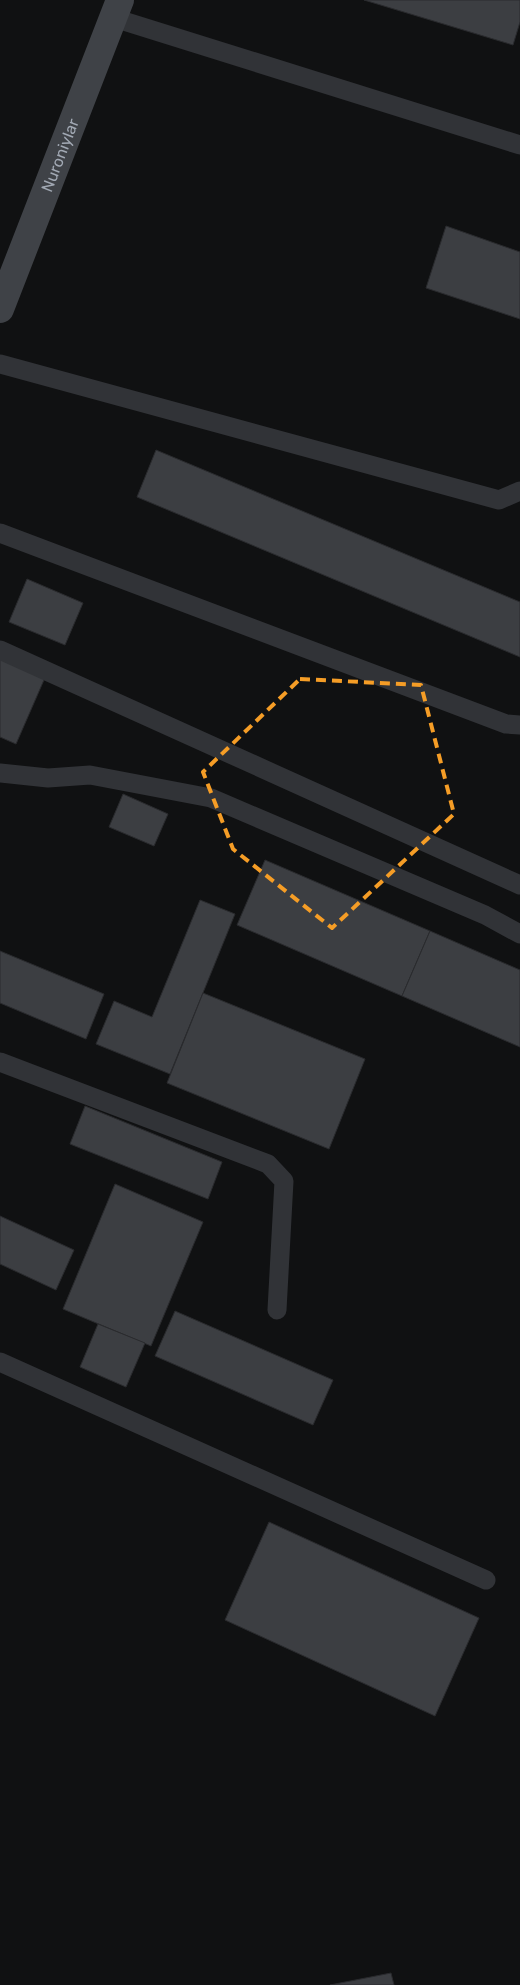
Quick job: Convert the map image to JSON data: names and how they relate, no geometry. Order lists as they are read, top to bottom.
{
  "streets": {
    "main road": ["Nuroniylar"]
  }
}
